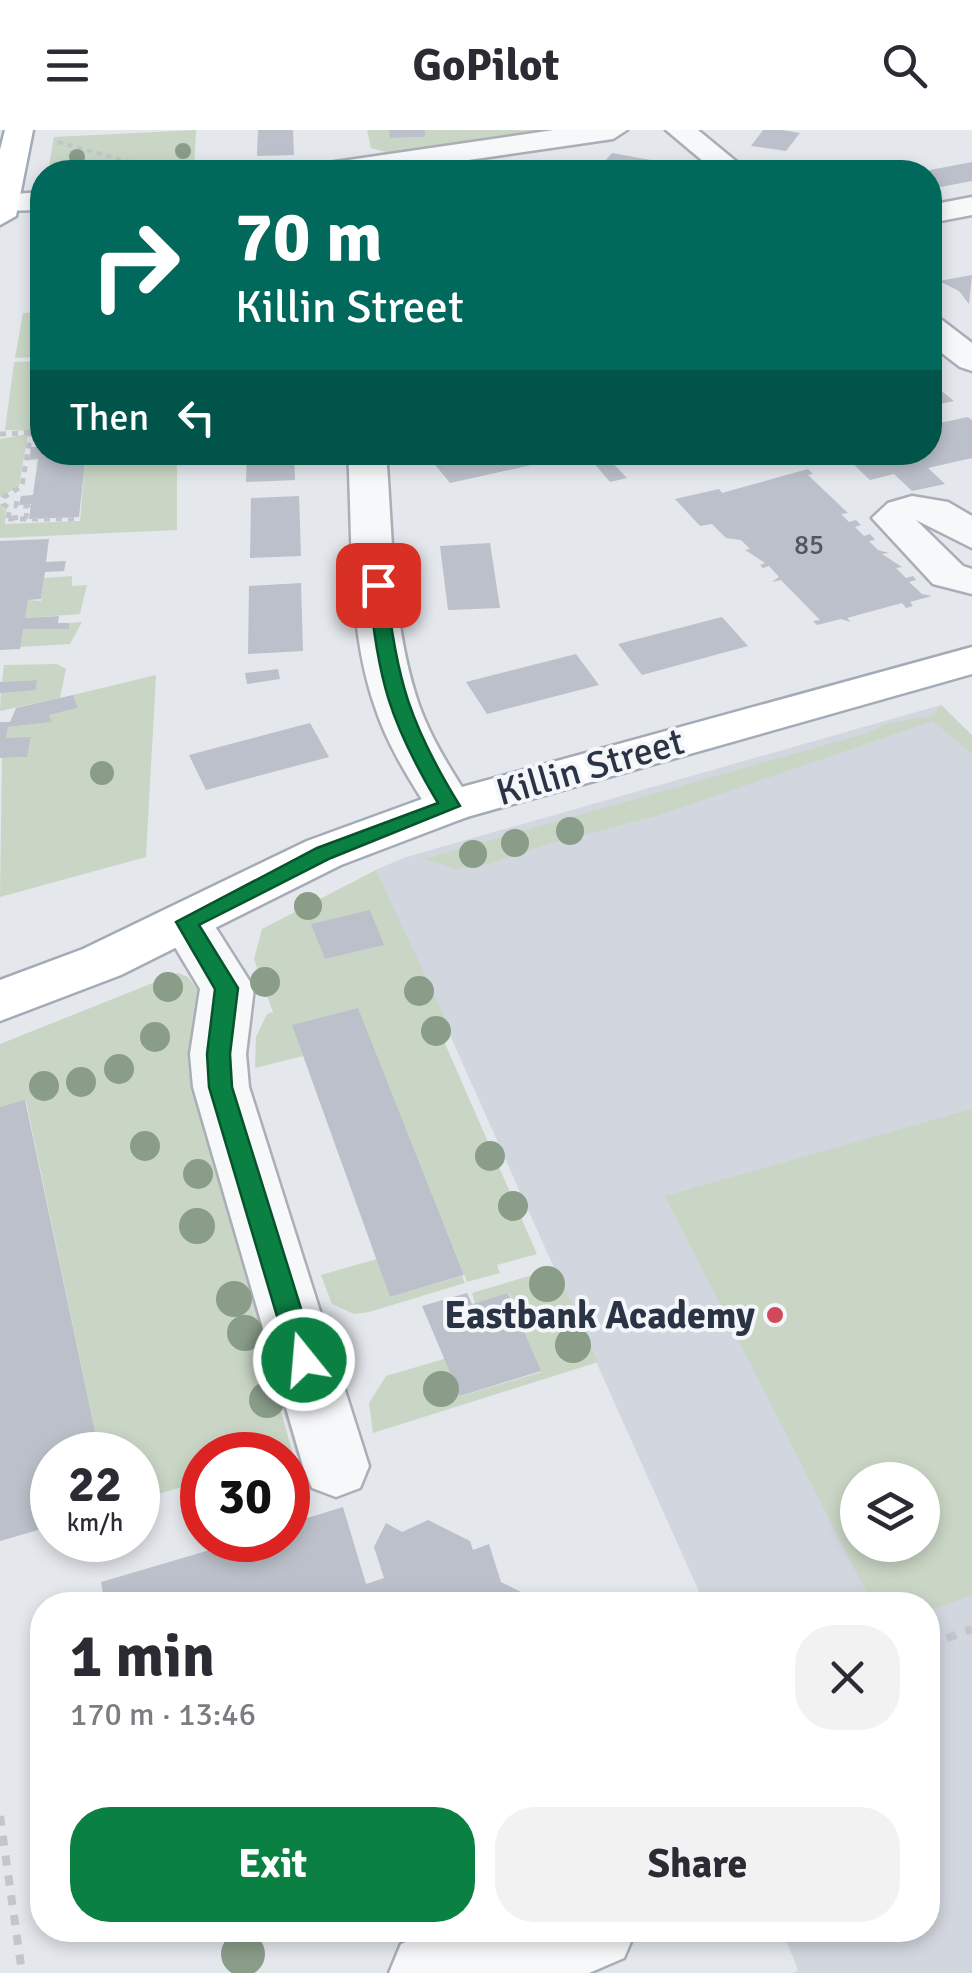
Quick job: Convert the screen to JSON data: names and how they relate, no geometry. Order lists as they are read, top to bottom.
{
  "streets": {
    "main road": ["Killin Street"]
  },
  "places": ["Eastbank Academy"],
  "house_numbers": ["85"],
  "page": {
    "header": "GoPilot",
    "turn": ["70 m", "Killin Street"],
    "then": "Then",
    "speed": "22 km/h",
    "limit": "30",
    "heading": ["1 min", "170 m · 13:46"],
    "buttons": ["Exit", "Share"]
  }
}
